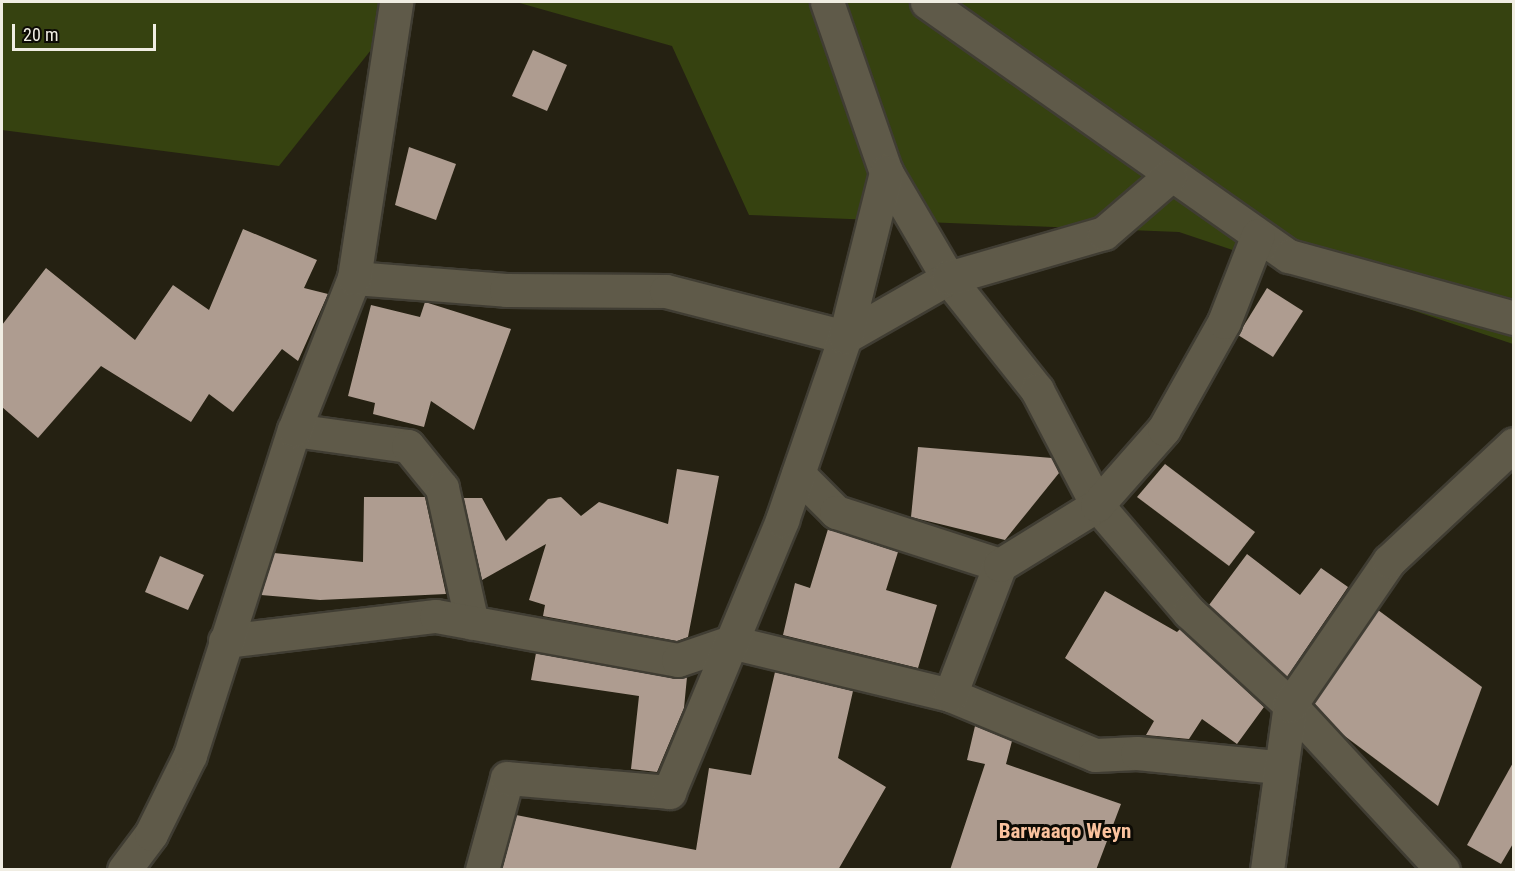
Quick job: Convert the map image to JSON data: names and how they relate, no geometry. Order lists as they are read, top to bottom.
{
  "districts": ["Barwaaqo Weyn"],
  "scale_bar": "20 m"
}
